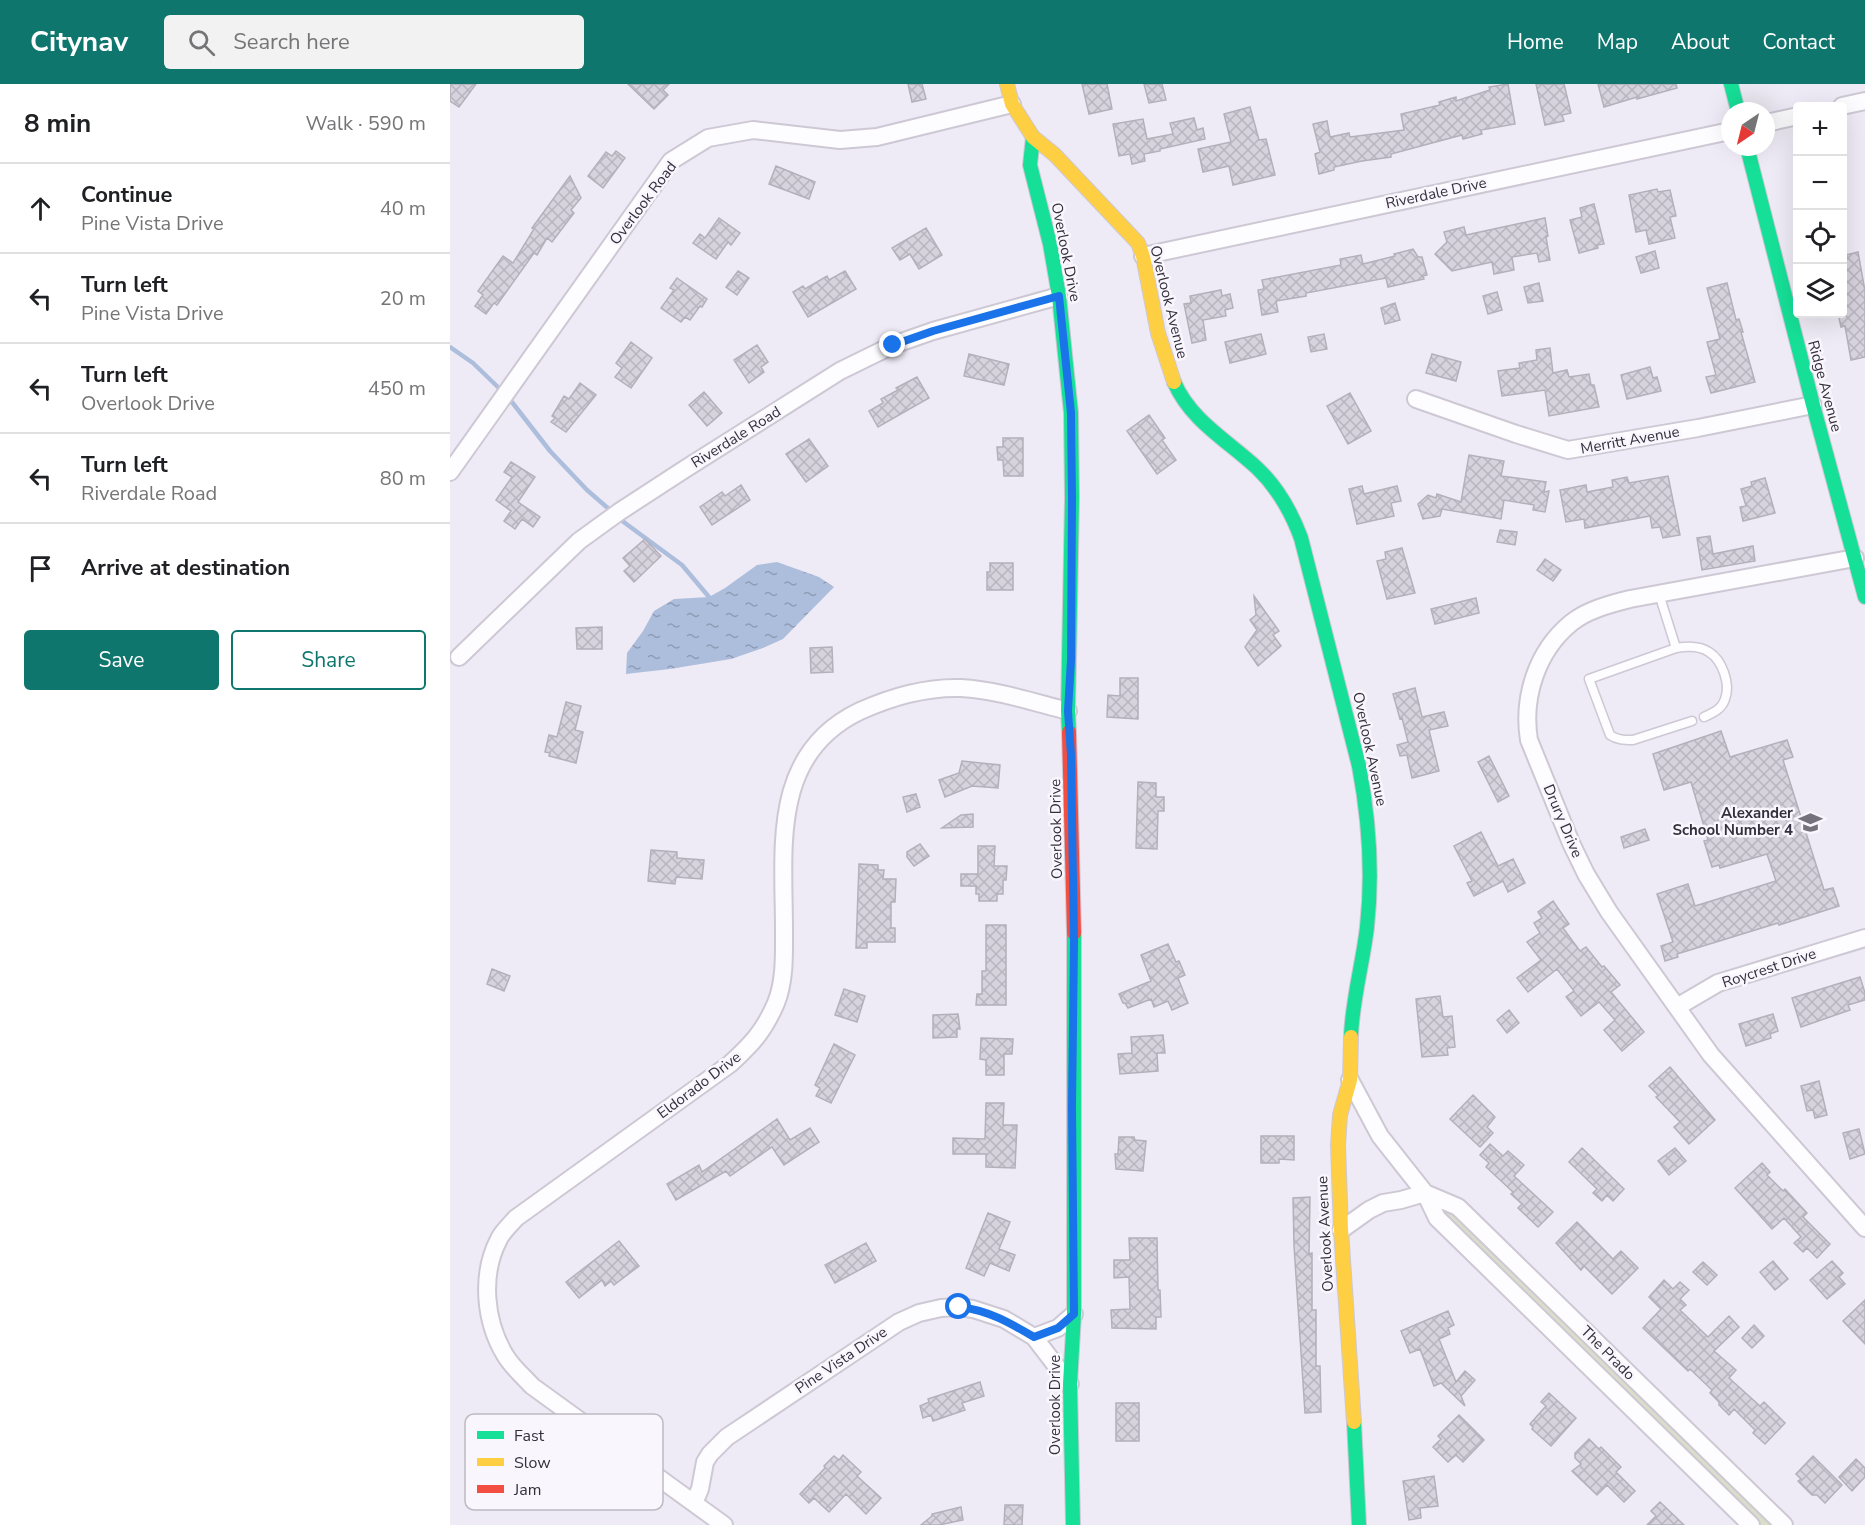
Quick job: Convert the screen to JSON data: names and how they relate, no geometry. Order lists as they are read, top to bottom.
{
  "streets": {
    "street": [
      "Riverdale Drive",
      "Overlook Road",
      "Overlook Drive",
      "Overlook Avenue",
      "Ridge Avenue",
      "Riverdale Road",
      "Merritt Avenue",
      "Drury Drive",
      "Roycrest Drive",
      "Eldorado Drive",
      "The Prado",
      "Pine Vista Drive"
    ]
  },
  "crossings": [
    ["Riverdale Drive", "Overlook Avenue"],
    ["Overlook Road", "Overlook Avenue"],
    ["Overlook Drive", "Overlook Avenue"],
    ["Overlook Drive", "Riverdale Road"],
    ["Overlook Drive", "Eldorado Drive"],
    ["Overlook Drive", "Pine Vista Drive"],
    ["Overlook Avenue", "The Prado"],
    ["Ridge Avenue", "Merritt Avenue"],
    ["Ridge Avenue", "Drury Drive"],
    ["Drury Drive", "Roycrest Drive"],
    ["Eldorado Drive", "Pine Vista Drive"]
  ],
  "places": {
    "school or university": ["Alexander School Number 4"]
  },
  "legend": ["Fast", "Slow", "Jam"],
  "north": "bottom left",
  "page": {
    "header": "Citynav",
    "search": "Search here",
    "nav": [
      "Home",
      "Map",
      "About",
      "Contact"
    ],
    "heading": ["8 min", "Walk · 590 m"],
    "map_buttons": ["+", "−"],
    "list": [
      ["Continue", "Pine Vista Drive", "40 m"],
      ["Turn left", "Pine Vista Drive", "20 m"],
      ["Turn left", "Overlook Drive", "450 m"],
      ["Turn left", "Riverdale Road", "80 m"],
      "Arrive at destination"
    ],
    "buttons": ["Save", "Share"]
  }
}
